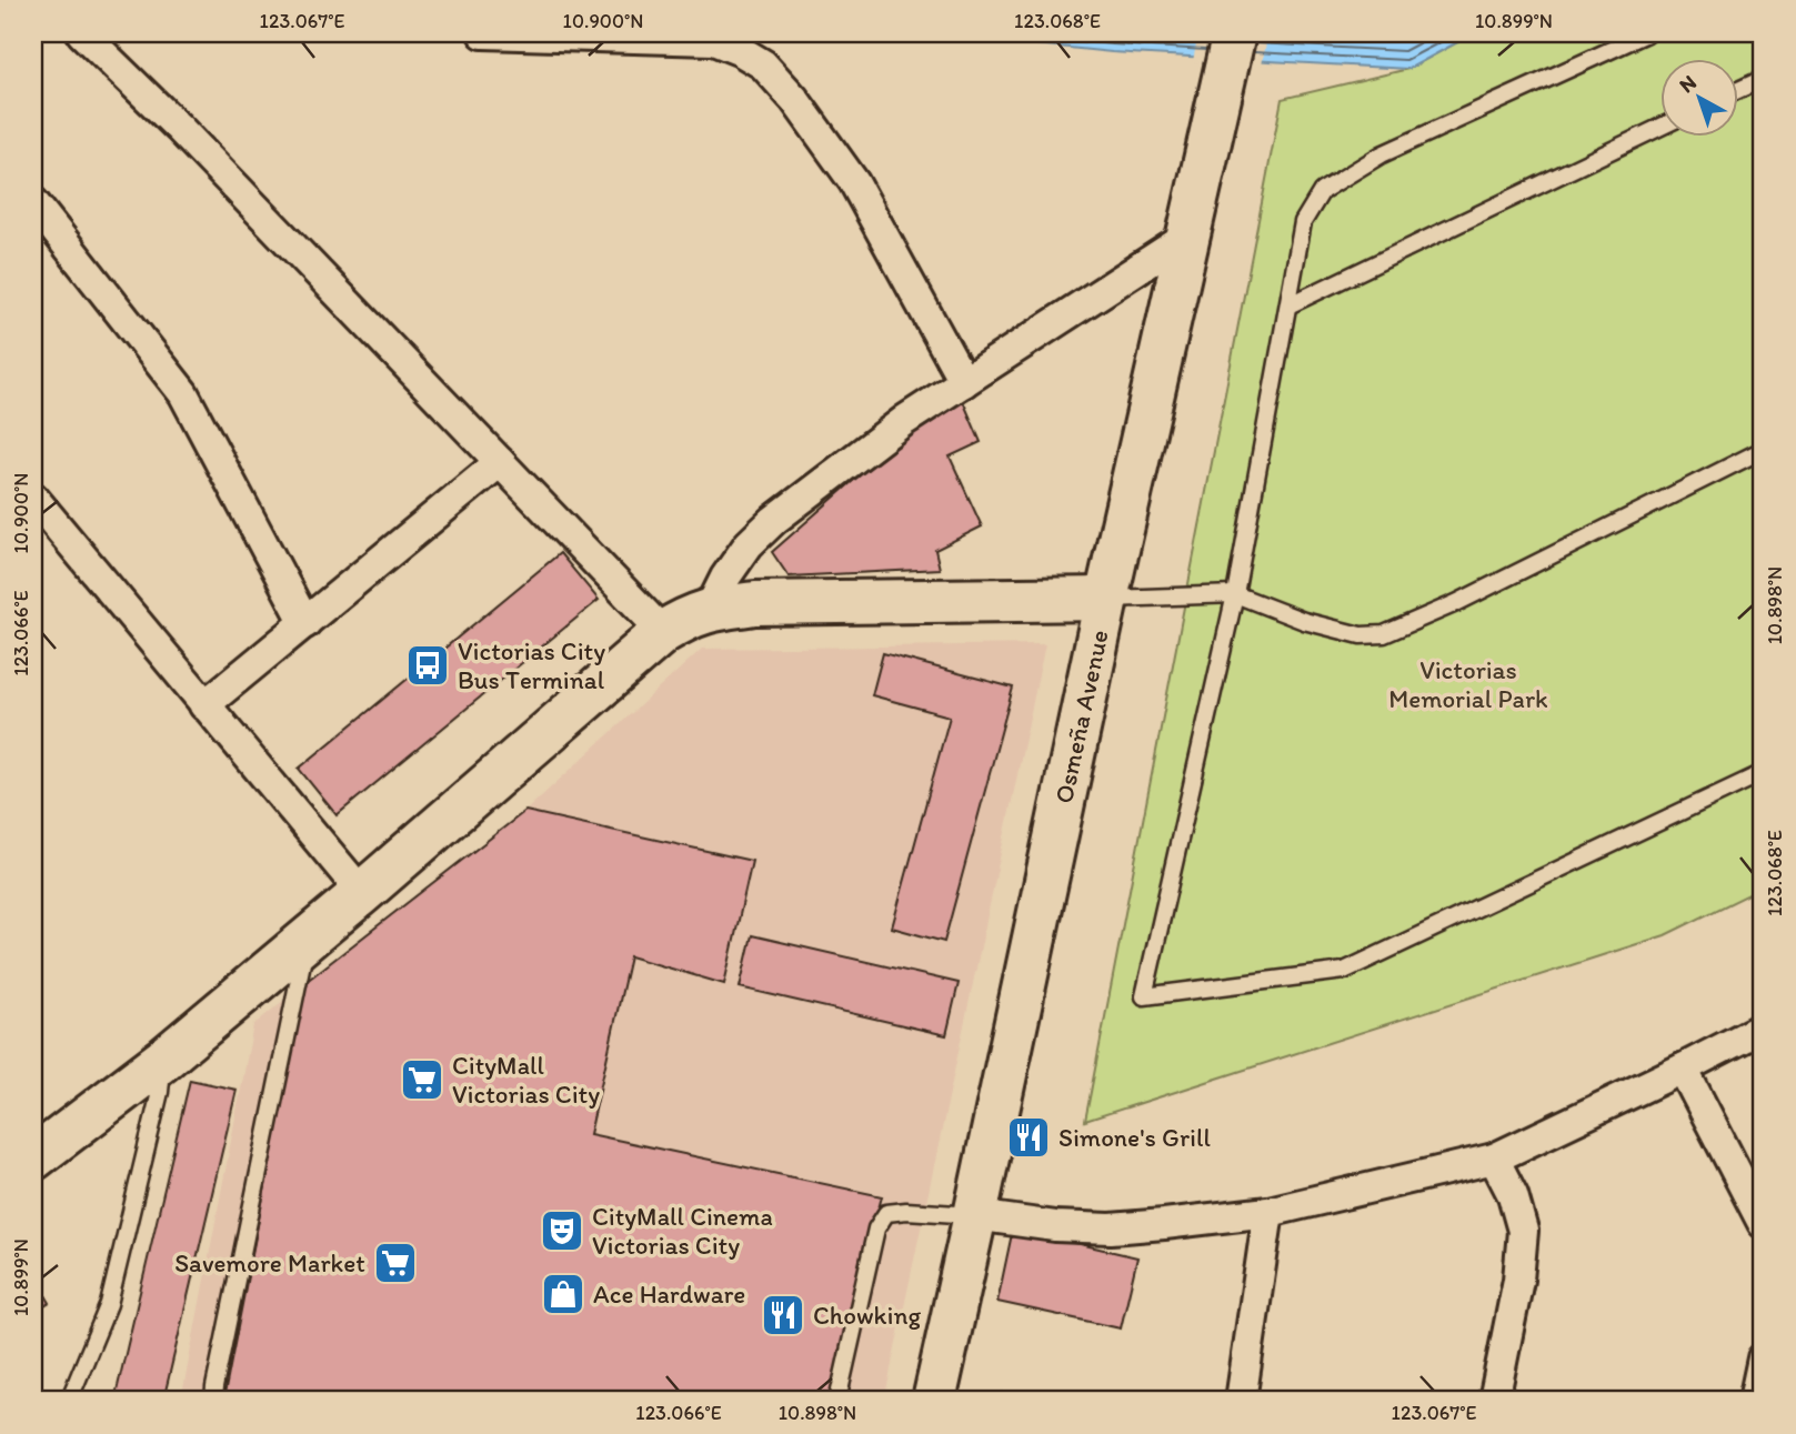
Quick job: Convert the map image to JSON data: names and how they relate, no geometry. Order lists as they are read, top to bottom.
{
  "streets": {
    "main road": ["Osmeña Avenue"]
  },
  "parks": ["Victorias Memorial Park"],
  "places": {
    "bus stop": ["Victorias City Bus Terminal"],
    "supermarket": ["CityMall Victorias City", "Savemore Market"],
    "restaurant": ["Simone's Grill", "Chowking"],
    "theatre": ["CityMall Cinema Victorias City"],
    "shop": ["Ace Hardware"]
  },
  "north": "top left",
  "coordinates": [
    "123.067°E",
    "10.900°N",
    "123.068°E",
    "10.899°N",
    "10.898°N",
    "123.066°E"
  ]
}
